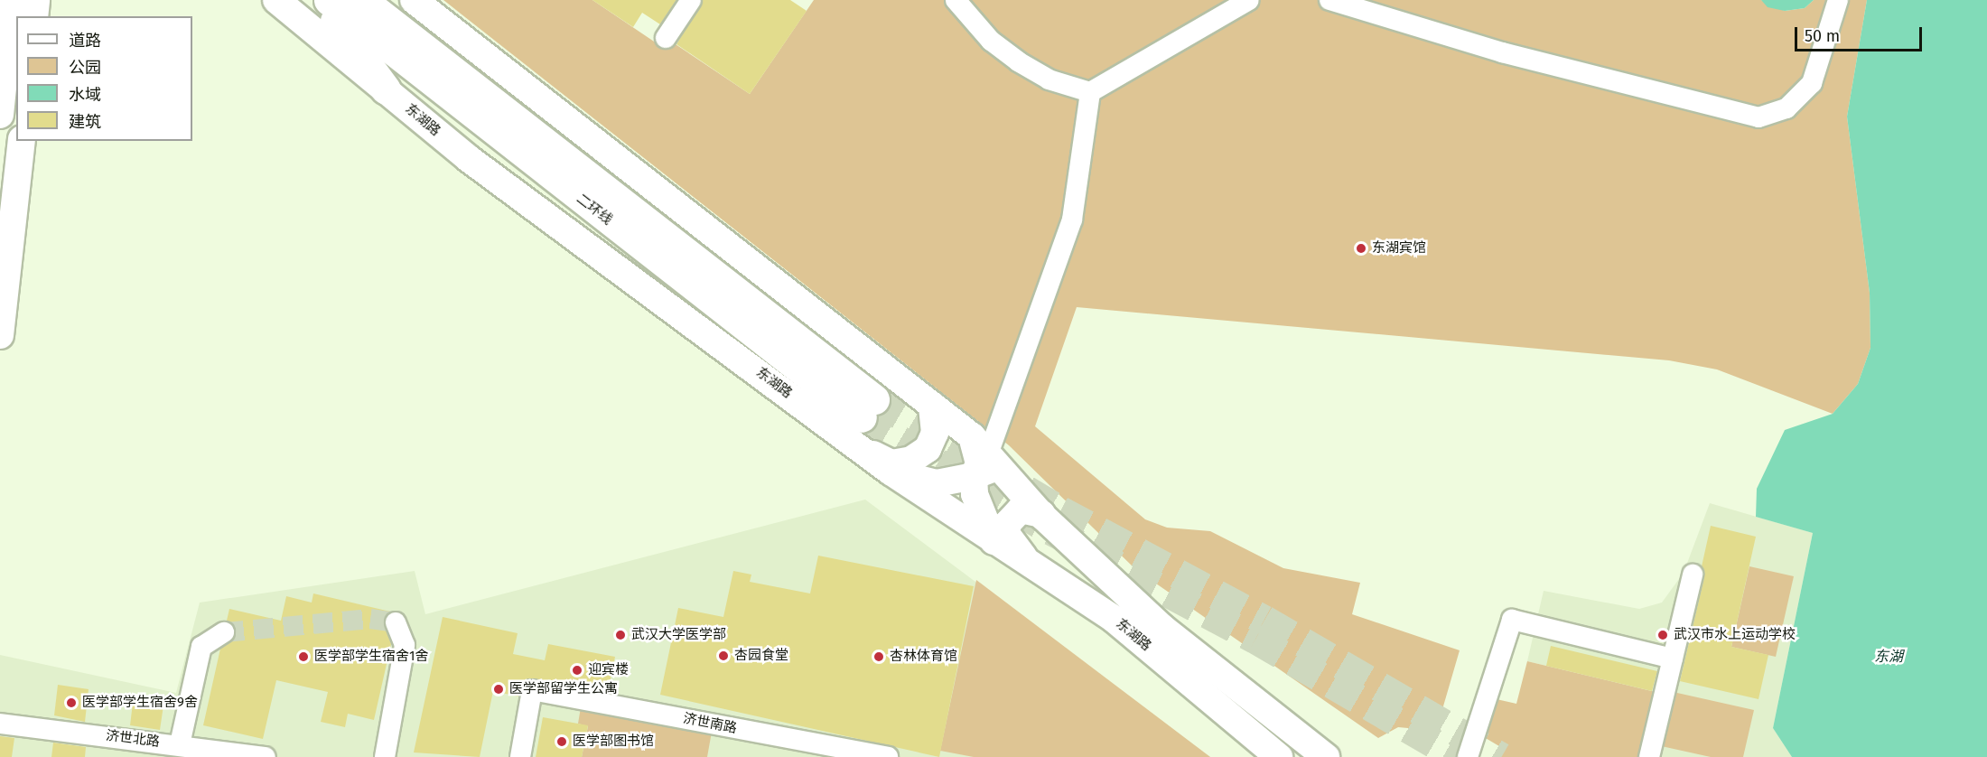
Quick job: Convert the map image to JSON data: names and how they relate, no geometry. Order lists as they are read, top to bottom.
{
  "streets": {
    "highway": ["二环线"],
    "main road": ["东湖路"],
    "street": ["济世南路", "济世北路"]
  },
  "crossings": [
    ["东湖路", "二环线"]
  ],
  "water": ["东湖"],
  "places": [
    "东湖宾馆",
    "武汉大学医学部",
    "武汉市水上运动学校",
    "杏园食堂",
    "医学部学生宿舍1舍",
    "杏林体育馆",
    "迎宾楼",
    "医学部留学生公寓",
    "医学部学生宿舍9舍",
    "医学部图书馆"
  ],
  "legend": [
    "道路",
    "公园",
    "水域",
    "建筑"
  ],
  "scale_bar": "50 m"
}
